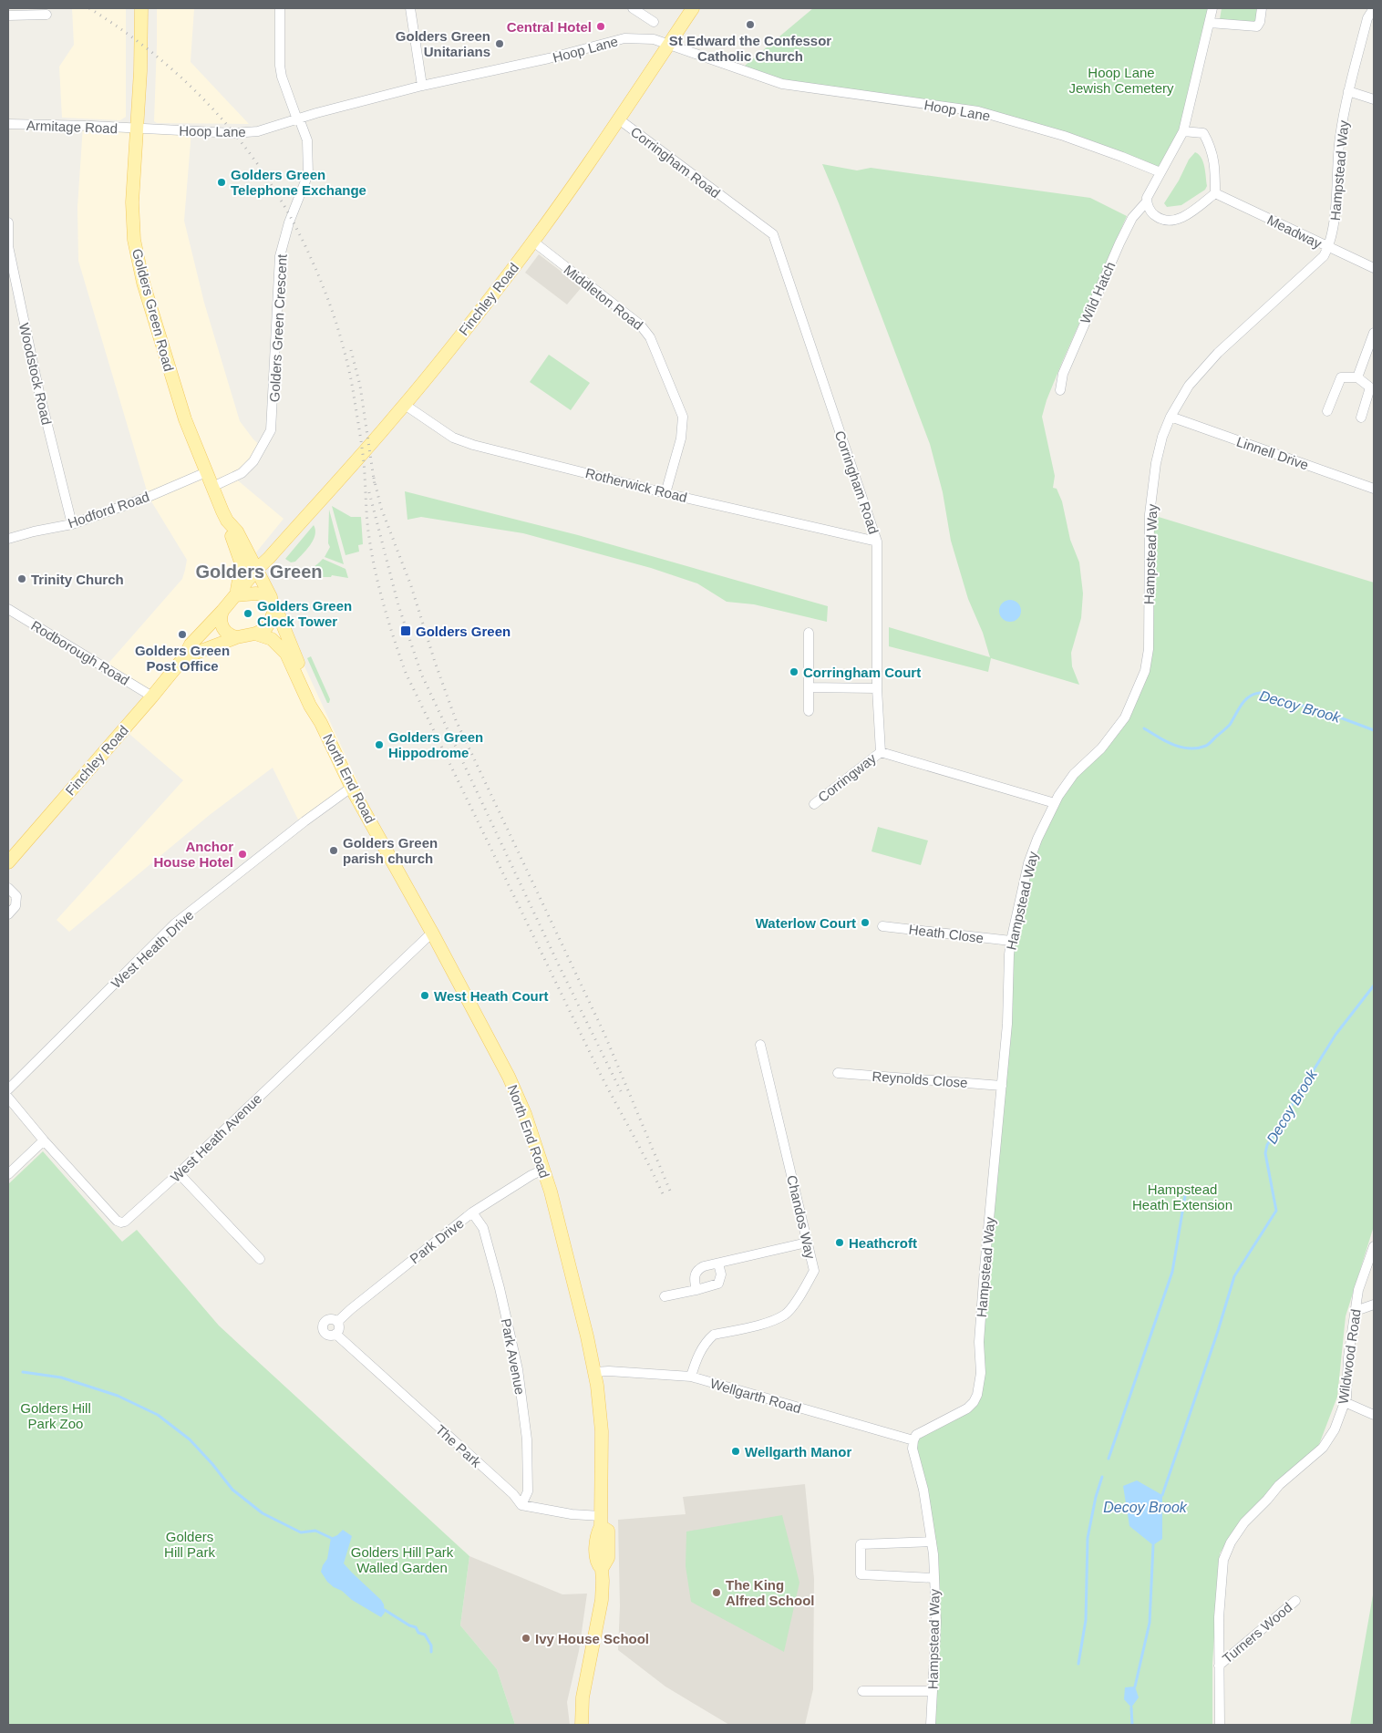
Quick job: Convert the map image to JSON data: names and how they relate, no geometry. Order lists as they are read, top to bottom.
{
  "streets": {
    "main road": ["Finchley Road", "Golders Green Road", "North End Road"],
    "street": [
      "Hoop Lane",
      "Armitage Road",
      "Corringham Road",
      "Hampstead Way",
      "Meadway",
      "Wild Hatch",
      "Middleton Road",
      "Golders Green Crescent",
      "Woodstock Road",
      "Linnell Drive",
      "Rotherwick Road",
      "Hodford Road",
      "Rodborough Road",
      "Corringway",
      "Heath Close",
      "West Heath Drive",
      "Reynolds Close",
      "West Heath Avenue",
      "Chandos Way",
      "Park Drive",
      "Park Avenue",
      "Wildwood Road",
      "Wellgarth Road",
      "The Park",
      "Turners Wood"
    ]
  },
  "crossings": [
    ["Hoop Lane", "Armitage Road"],
    ["Hoop Lane", "Finchley Road"],
    ["Hoop Lane", "Golders Green Road"],
    ["Hoop Lane", "Golders Green Crescent"],
    ["Armitage Road", "Golders Green Road"],
    ["Corringham Road", "Finchley Road"],
    ["Corringham Road", "Rotherwick Road"],
    ["Corringham Road", "Corringway"],
    ["Hampstead Way", "Meadway"],
    ["Hampstead Way", "Linnell Drive"],
    ["Hampstead Way", "Heath Close"],
    ["Hampstead Way", "Reynolds Close"],
    ["Hampstead Way", "Wellgarth Road"],
    ["Middleton Road", "Finchley Road"],
    ["Middleton Road", "Rotherwick Road"],
    ["Finchley Road", "Golders Green Road"],
    ["Finchley Road", "Rotherwick Road"],
    ["Finchley Road", "Rodborough Road"],
    ["Finchley Road", "North End Road"],
    ["Golders Green Road", "Golders Green Crescent"],
    ["Golders Green Road", "Hodford Road"],
    ["Golders Green Road", "North End Road"],
    ["Woodstock Road", "Hodford Road"],
    ["North End Road", "West Heath Drive"],
    ["North End Road", "West Heath Avenue"],
    ["North End Road", "Park Drive"],
    ["North End Road", "Wellgarth Road"],
    ["Chandos Way", "Wellgarth Road"],
    ["Park Drive", "Park Avenue"],
    ["Park Drive", "The Park"],
    ["Park Avenue", "The Park"],
    ["Wildwood Road", "Turners Wood"]
  ],
  "districts": ["Golders Green"],
  "water": ["Decoy Brook"],
  "parks": [
    "Hoop Lane Jewish Cemetery",
    "Hampstead Heath Extension",
    "Golders Hill Park Zoo",
    "Golders Hill Park",
    "Golders Hill Park Walled Garden"
  ],
  "places": {
    "other": [
      "St Edward the Confessor Catholic Church",
      "Central Hotel",
      "Golders Green Unitarians",
      "Golders Green Telephone Exchange",
      "Trinity Church",
      "Golders Green Clock Tower",
      "Golders Green Post Office",
      "Corringham Court",
      "Golders Green Hippodrome",
      "Golders Green parish church",
      "Anchor House Hotel",
      "Waterlow Court",
      "West Heath Court",
      "Heathcroft",
      "Wellgarth Manor",
      "The King Alfred School",
      "Ivy House School"
    ],
    "transit": ["Golders Green"]
  }
}
